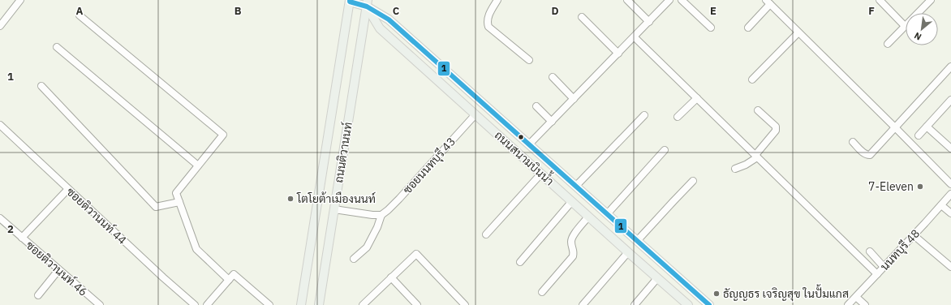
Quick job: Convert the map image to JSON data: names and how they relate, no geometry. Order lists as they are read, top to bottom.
{
  "streets": {
    "main road": ["ถนนติวานนท์", "ถนนสนามบินน้ำ"],
    "street": [
      "ซอยนนทบุรี 43",
      "ซอยติวานนท์ 44",
      "นนทบุรี 48",
      "ซอยติวานนท์ 46"
    ]
  },
  "crossings": [
    ["ถนนติวานนท์", "ถนนสนามบินน้ำ"],
    ["ถนนสนามบินน้ำ", "ซอยนนทบุรี 43"]
  ],
  "places": ["7-Eleven", "โตโยต้าเมืองนนท์", "ธัญญธร เจริญสุข ในปั้มแกส"],
  "lines": ["transit line 1"],
  "north": "bottom left",
  "grid": {
    "columns": [
      "A",
      "B",
      "C",
      "D",
      "E",
      "F"
    ],
    "rows": ["1", "2"]
  }
}
